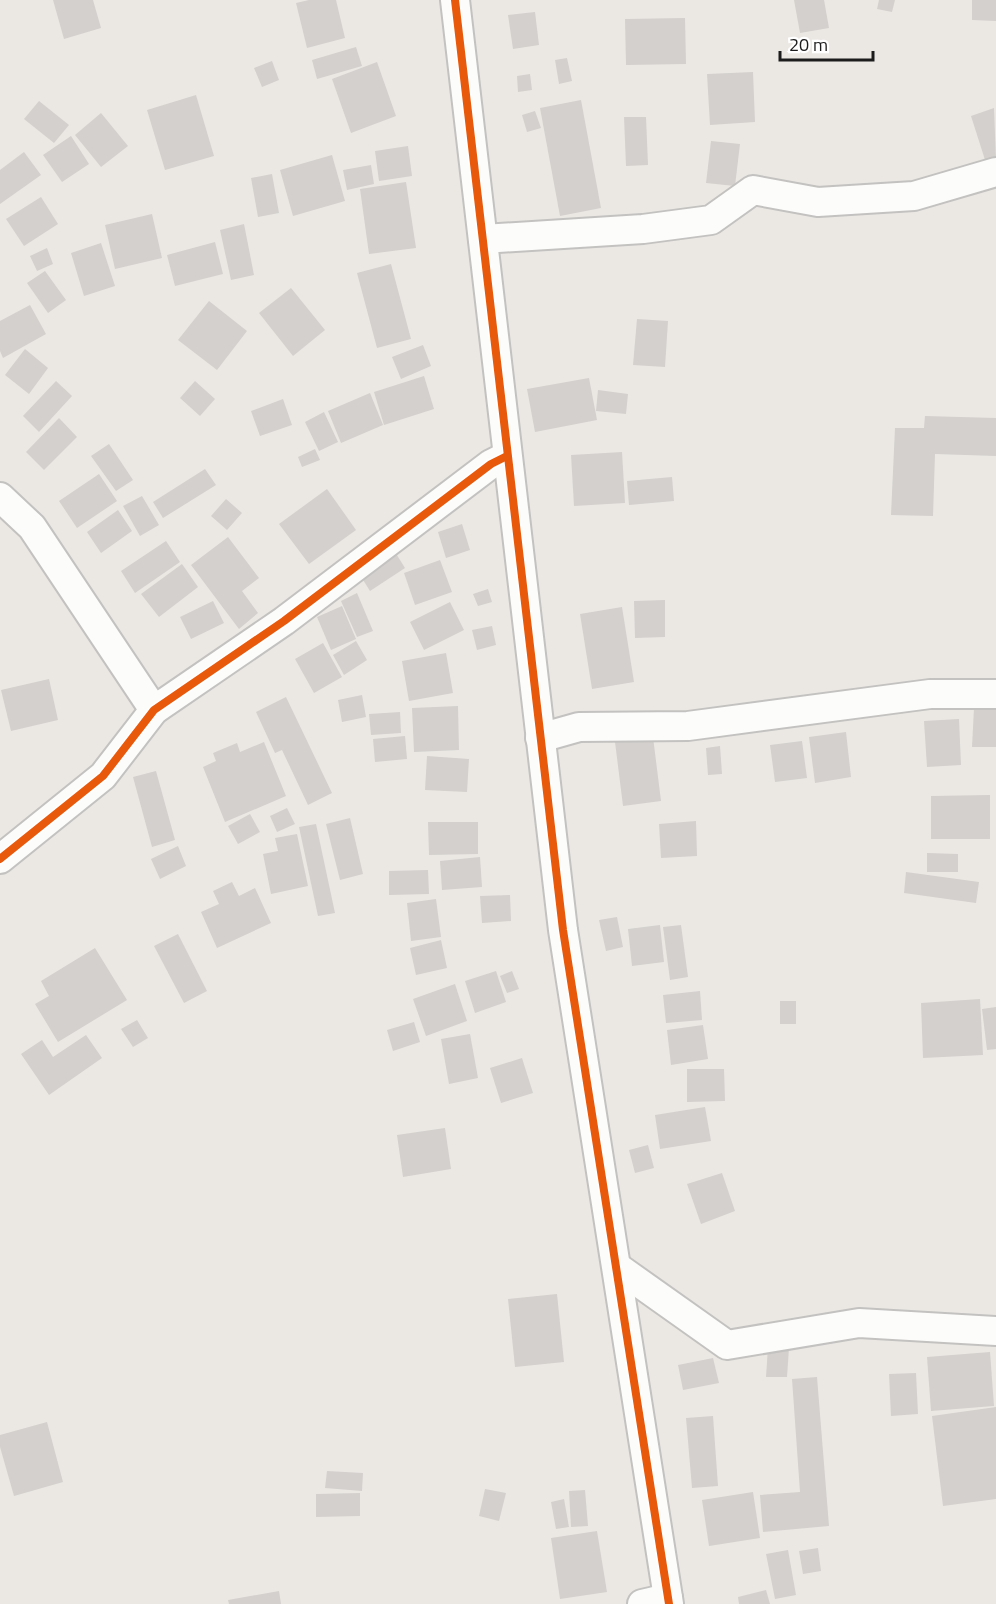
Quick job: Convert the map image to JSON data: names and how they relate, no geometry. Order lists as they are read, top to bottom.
{
  "scale_bar": "20 m"
}
